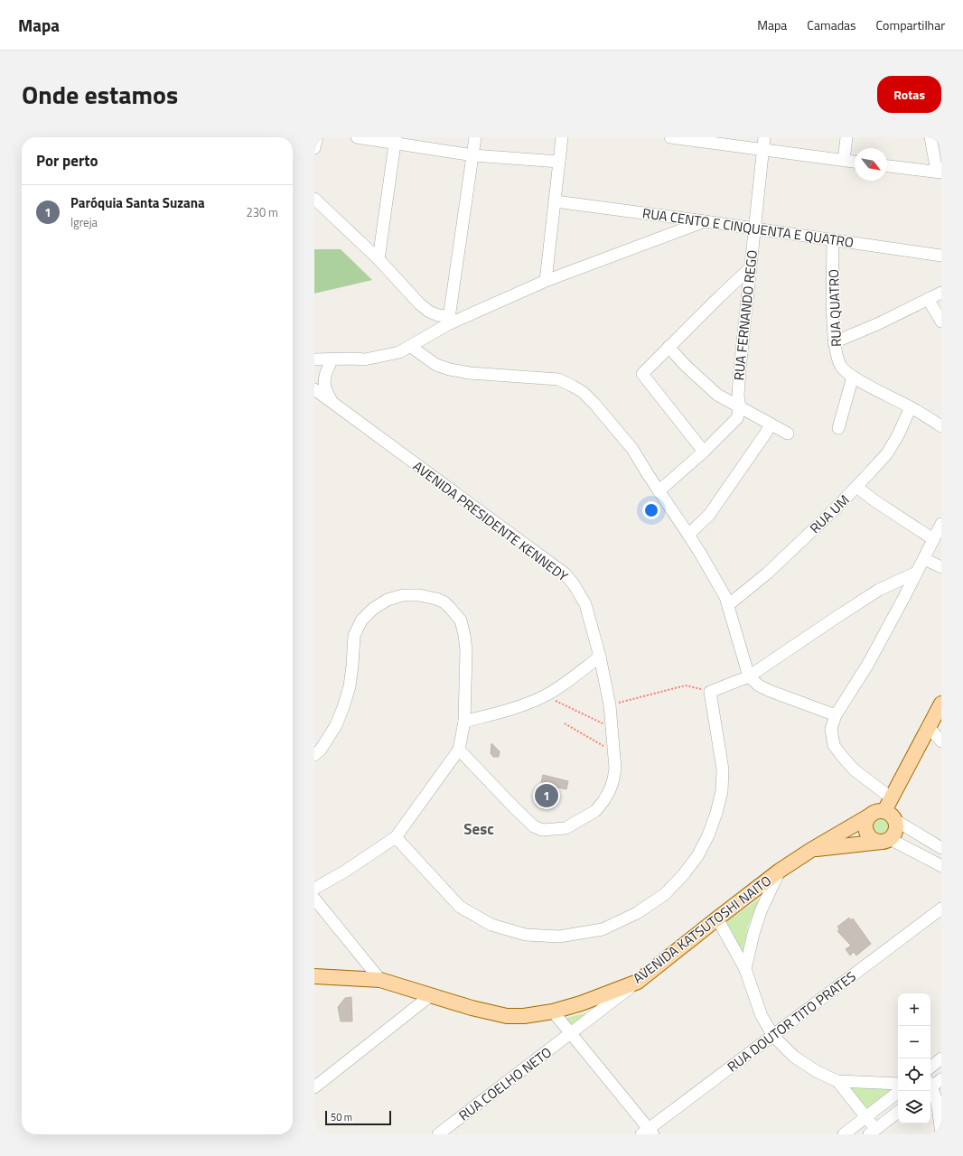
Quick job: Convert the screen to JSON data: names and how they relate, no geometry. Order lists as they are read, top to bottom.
{
  "streets": {
    "main road": ["AVENIDA KATSUTOSHI NAITO"],
    "street": [
      "RUA CENTO E CINQUENTA E QUATRO",
      "RUA QUATRO",
      "RUA FERNANDO REGO",
      "RUA UM",
      "AVENIDA PRESIDENTE KENNEDY",
      "RUA DOUTOR TITO PRATES",
      "RUA COELHO NETO"
    ]
  },
  "crossings": [
    ["RUA CENTO E CINQUENTA E QUATRO", "RUA QUATRO"],
    ["RUA CENTO E CINQUENTA E QUATRO", "RUA FERNANDO REGO"],
    ["RUA QUATRO", "RUA UM"],
    ["AVENIDA KATSUTOSHI NAITO", "RUA COELHO NETO"]
  ],
  "districts": ["Sesc"],
  "scale_bar": "50 m",
  "north": "bottom right",
  "page": {
    "header": "Mapa",
    "nav": ["Mapa", "Camadas", "Compartilhar"],
    "title": "Onde estamos",
    "buttons": "Rotas",
    "heading": "Por perto",
    "list": [
      {
        "mark": "1",
        "name": "Paróquia Santa Suzana",
        "note": "Igreja",
        "value": "230 m"
      }
    ],
    "pins": "1",
    "map_buttons": ["+", "−"],
    "scale": "50 m"
  }
}
